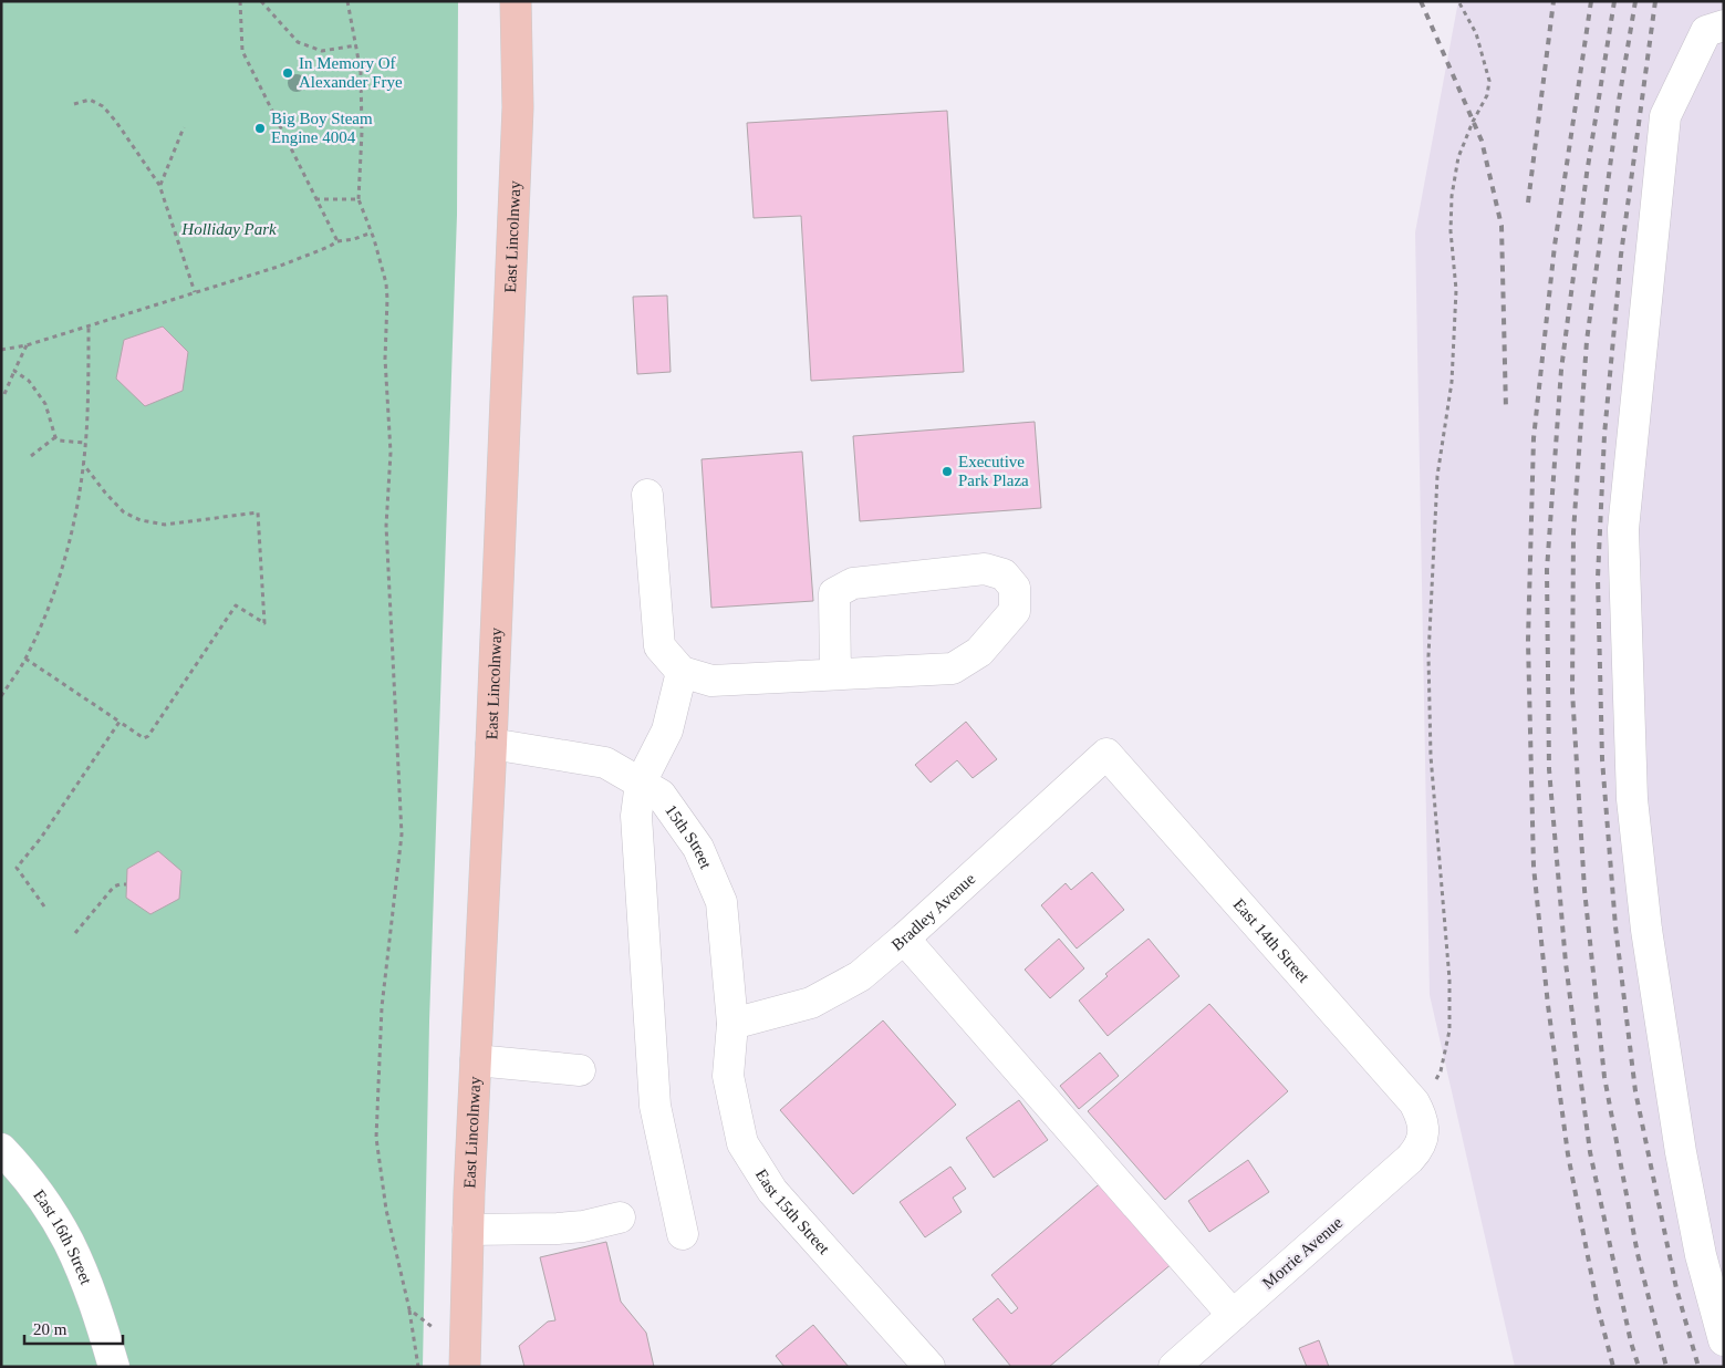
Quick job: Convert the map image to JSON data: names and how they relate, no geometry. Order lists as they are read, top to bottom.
{
  "streets": {
    "main road": ["East Lincolnway"],
    "street": [
      "15th Street",
      "Bradley Avenue",
      "East 14th Street",
      "East 15th Street",
      "East 16th Street",
      "Morrie Avenue"
    ]
  },
  "crossings": [
    ["East Lincolnway", "15th Street"],
    ["15th Street", "Bradley Avenue"],
    ["15th Street", "East 15th Street"],
    ["Bradley Avenue", "East 14th Street"],
    ["Bradley Avenue", "East 15th Street"],
    ["East 14th Street", "Morrie Avenue"]
  ],
  "parks": ["Holliday Park"],
  "places": ["In Memory Of Alexander Frye", "Big Boy Steam Engine 4004", "Executive Park Plaza"],
  "scale_bar": "20 m"
}
